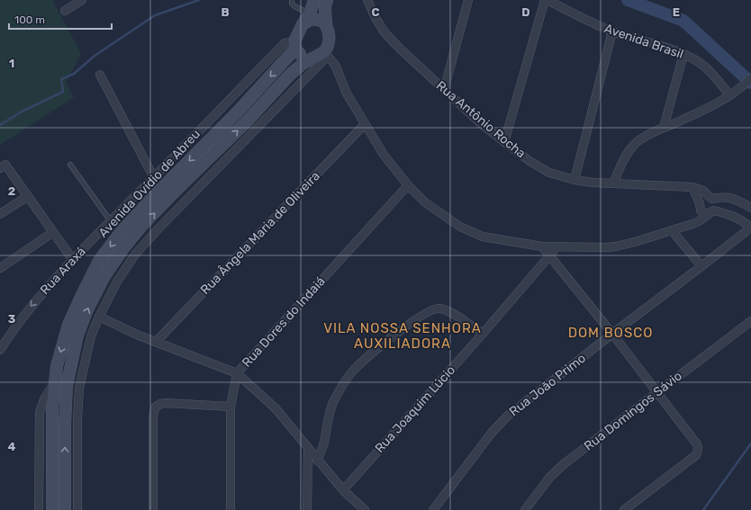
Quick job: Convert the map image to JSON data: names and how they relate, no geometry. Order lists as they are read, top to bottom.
{
  "streets": {
    "main road": ["Avenida Ovídio de Abreu"],
    "street": [
      "Avenida Brasil",
      "Rua Antônio Rocha",
      "Rua Ângela Maria de Oliveira",
      "Rua Araxá",
      "Rua Dores do Indaiá",
      "Rua João Primo",
      "Rua Joaquim Lúcio",
      "Rua Domingos Sávio"
    ]
  },
  "crossings": [
    ["Avenida Ovídio de Abreu", "Rua Araxá"]
  ],
  "districts": ["VILA NOSSA SENHORA AUXILIADORA", "DOM BOSCO"],
  "scale_bar": "100 m",
  "grid": {
    "columns": [
      "B",
      "C",
      "D",
      "E"
    ],
    "rows": [
      "1",
      "2",
      "3",
      "4"
    ]
  }
}
